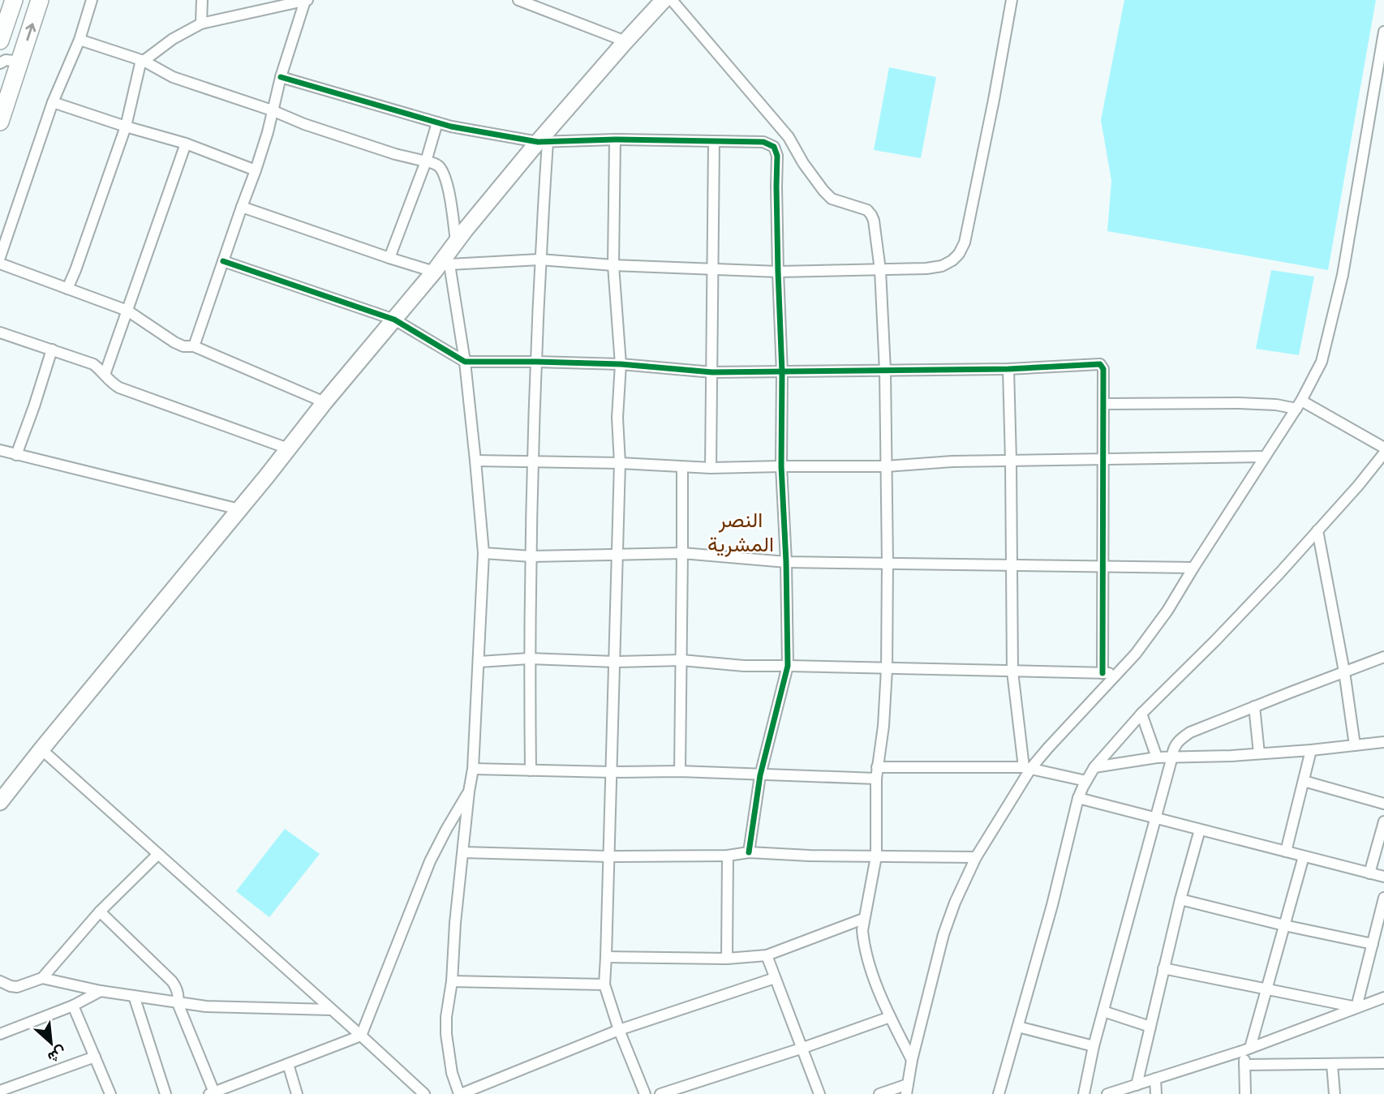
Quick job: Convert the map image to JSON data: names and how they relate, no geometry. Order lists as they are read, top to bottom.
{
  "districts": ["النصر المشرية"],
  "north": "bottom right"
}
